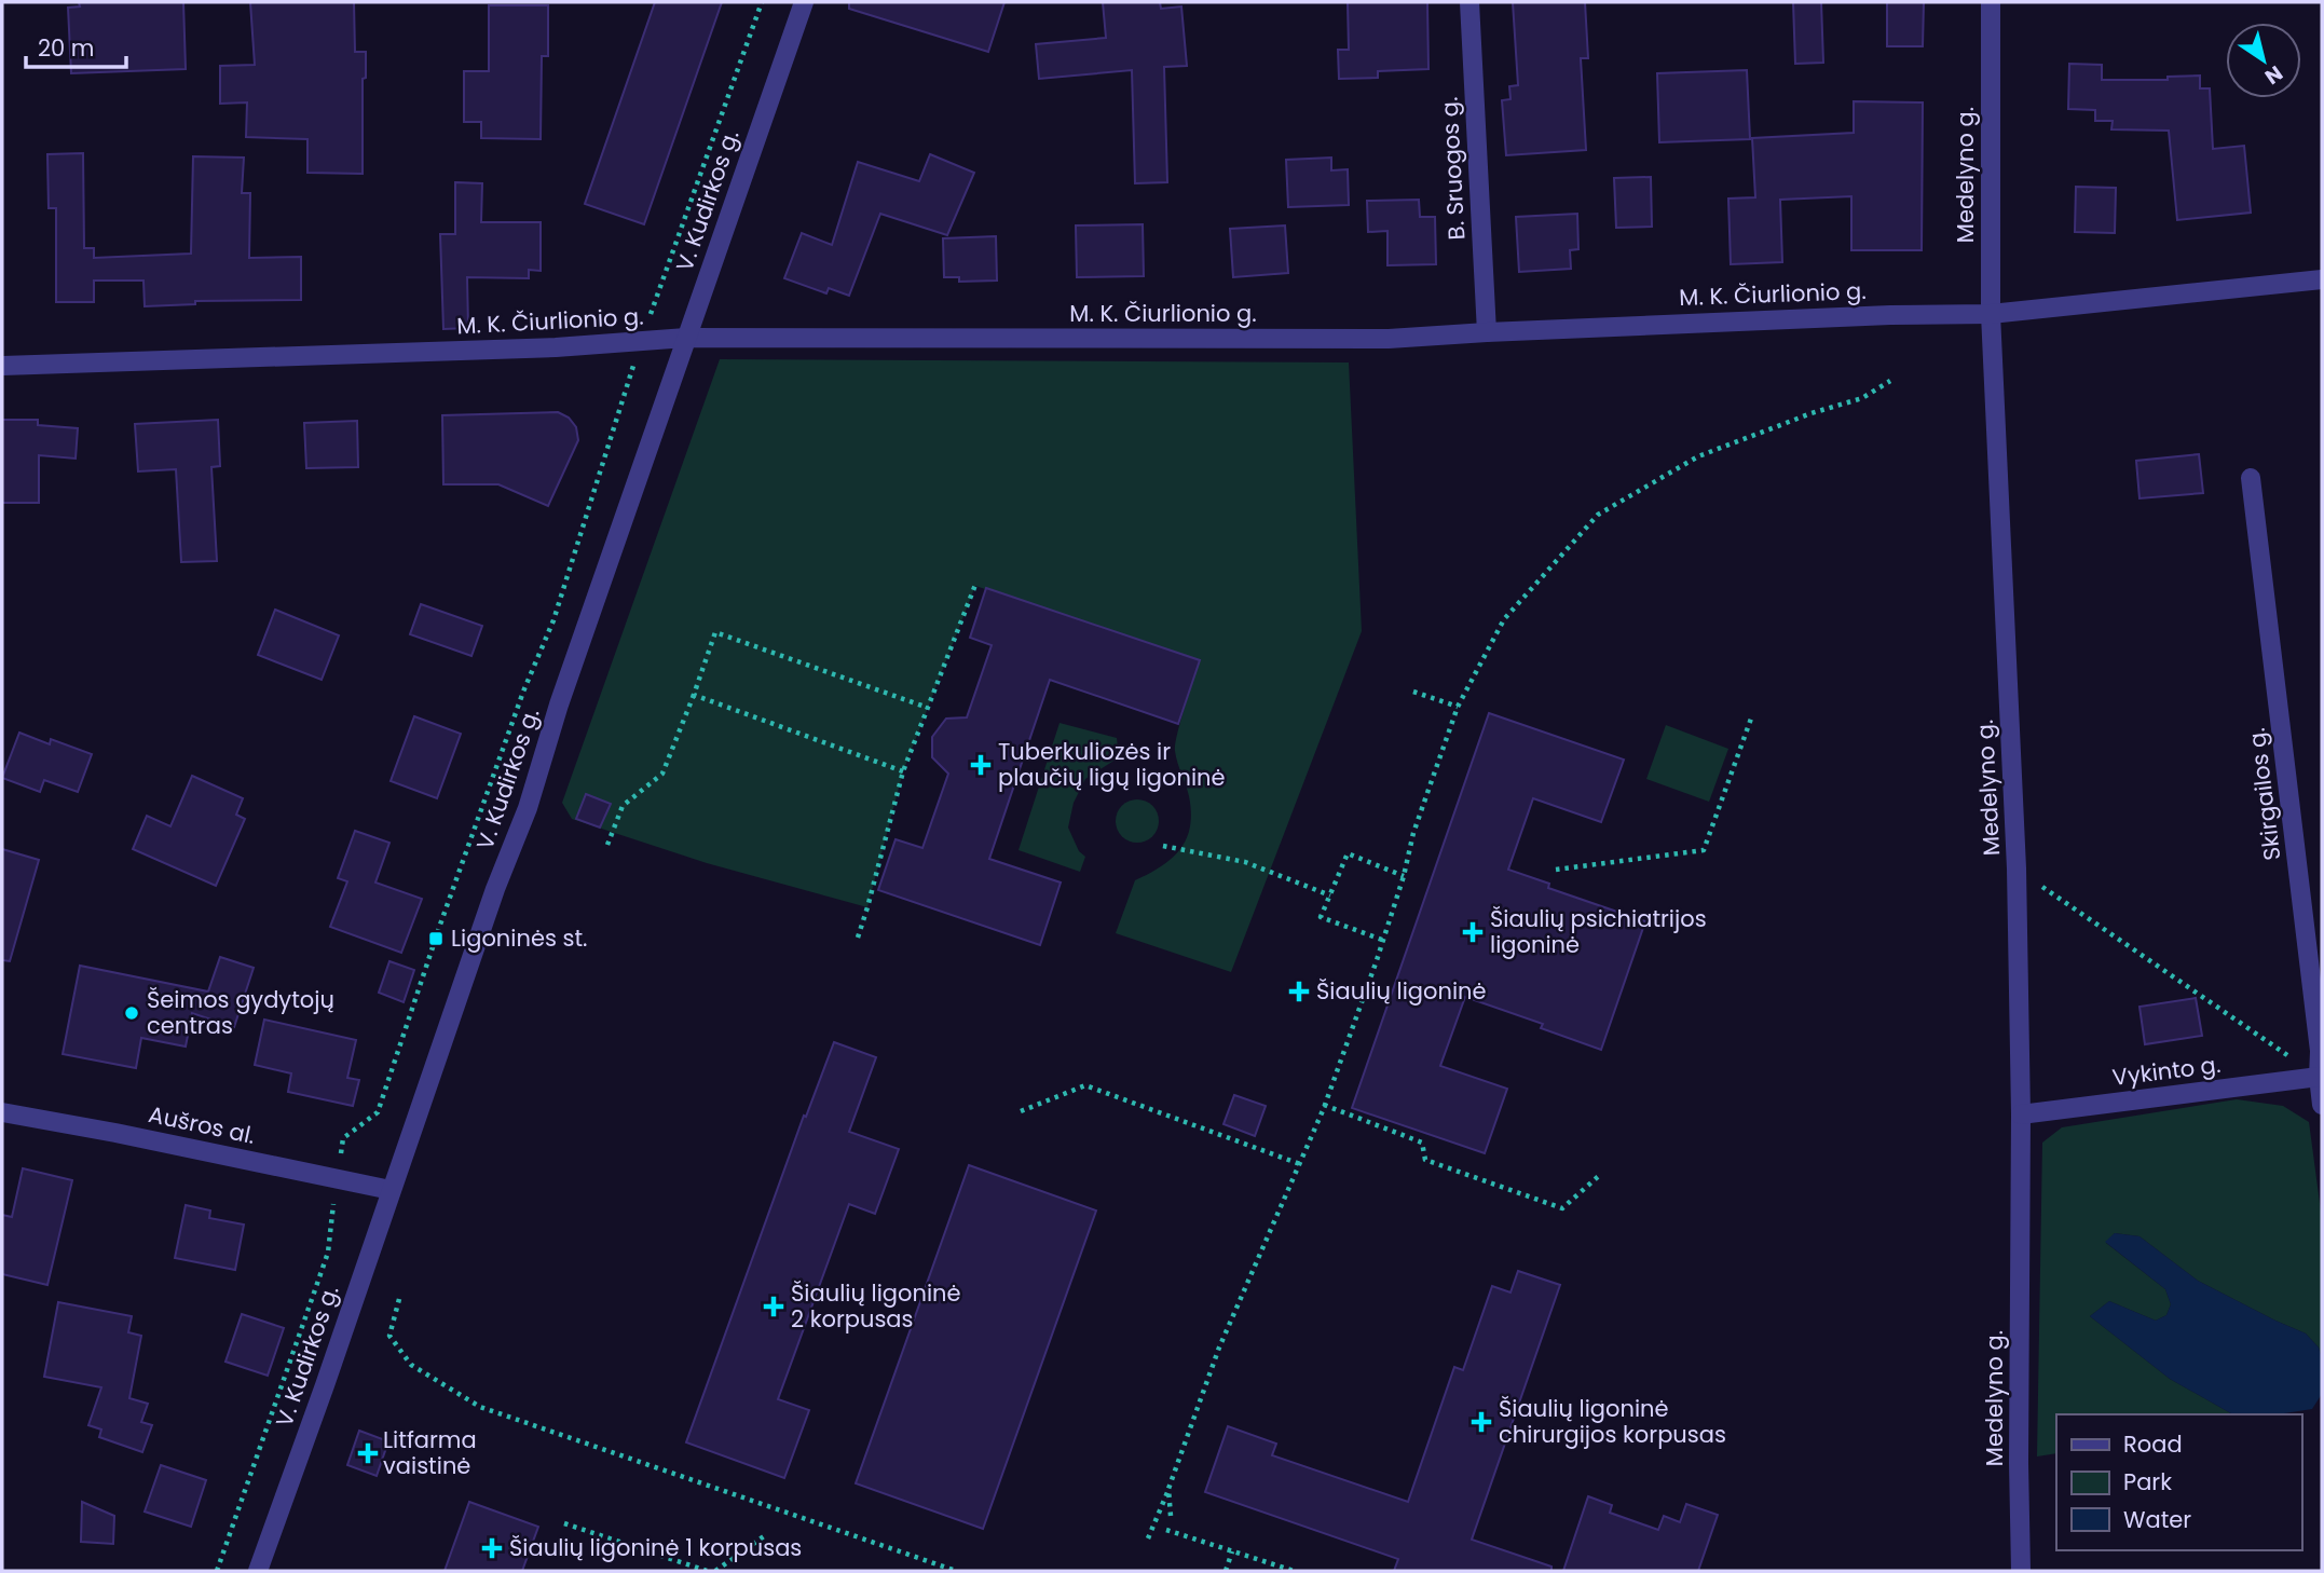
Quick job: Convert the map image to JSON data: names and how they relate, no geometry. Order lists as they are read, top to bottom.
{
  "streets": {
    "street": [
      "B. Sruogos g.",
      "Medelyno g.",
      "V. Kudirkos g.",
      "M. K. Čiurlionio g.",
      "Skirgailos g.",
      "Vykinto g.",
      "Aušros al."
    ]
  },
  "crossings": [
    ["B. Sruogos g.", "M. K. Čiurlionio g."],
    ["Medelyno g.", "M. K. Čiurlionio g."],
    ["Medelyno g.", "Vykinto g."],
    ["V. Kudirkos g.", "M. K. Čiurlionio g."],
    ["V. Kudirkos g.", "Aušros al."],
    ["Skirgailos g.", "Vykinto g."]
  ],
  "places": {
    "health": [
      "Tuberkuliozės ir plaučių ligų ligoninė",
      "Šiaulių psichiatrijos ligoninė",
      "Šiaulių ligoninė",
      "Šiaulių ligoninė 2 korpusas",
      "Šiaulių ligoninė chirurgijos korpusas",
      "Litfarma vaistinė",
      "Šiaulių ligoninė 1 korpusas"
    ],
    "transit": ["Ligoninės st."],
    "other": ["Šeimos gydytojų centras"]
  },
  "legend": ["Road", "Park", "Water"],
  "scale_bar": "20 m",
  "north": "bottom right"
}
